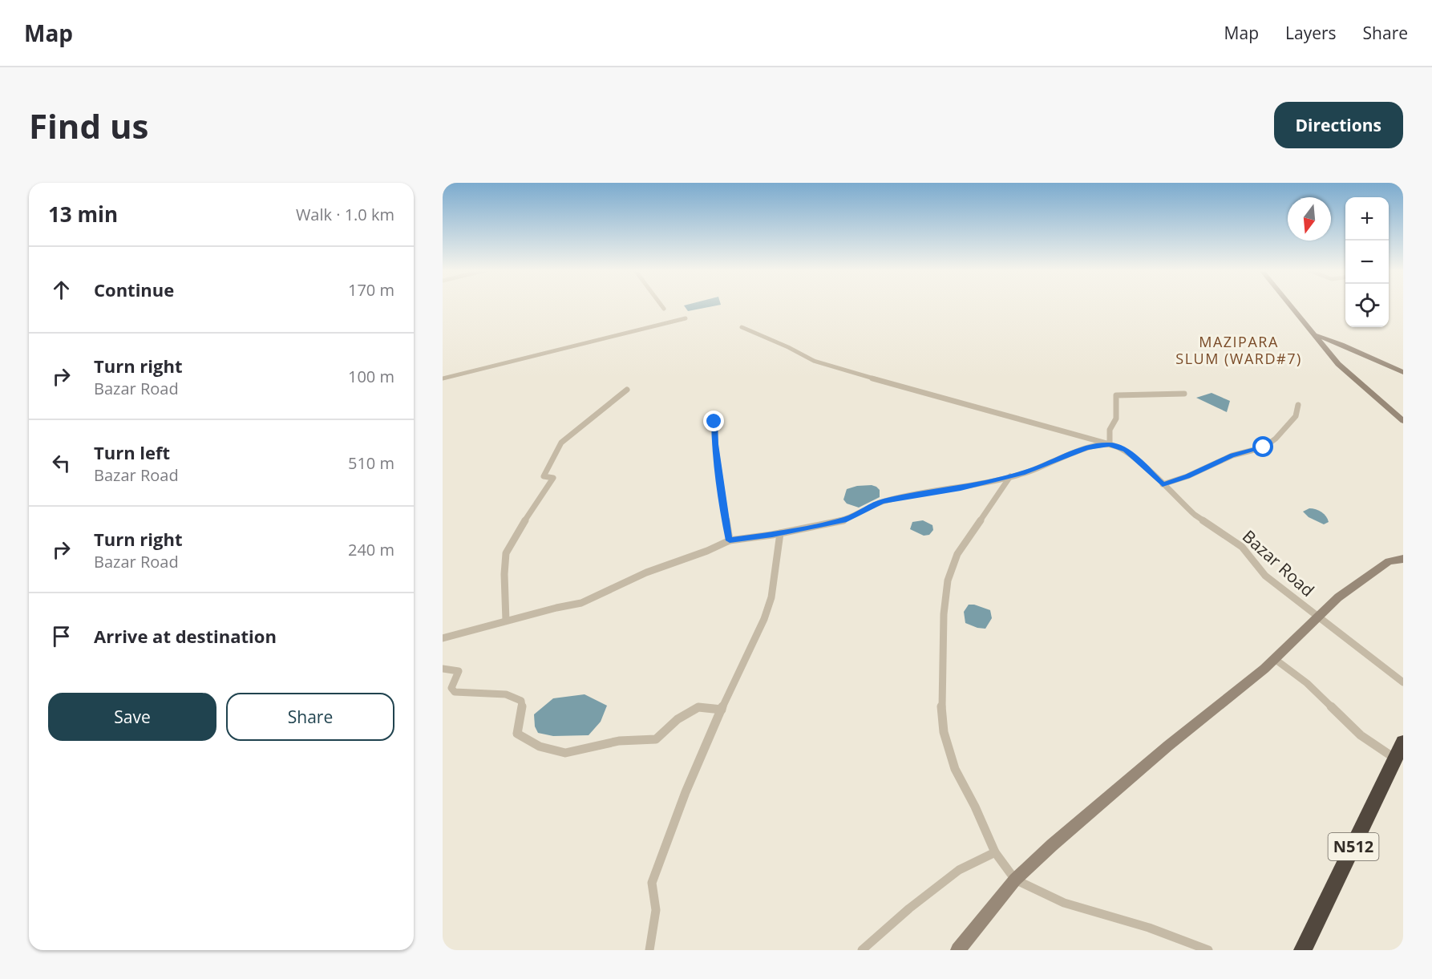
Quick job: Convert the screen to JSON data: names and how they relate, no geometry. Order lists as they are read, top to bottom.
{
  "streets": {
    "highway": ["N512"],
    "street": ["Bazar Road"]
  },
  "districts": ["MAZIPARA SLUM (WARD#7)"],
  "north": "bottom",
  "page": {
    "header": "Map",
    "nav": ["Map", "Layers", "Share"],
    "buttons": [
      "Directions",
      ["Save", "Share"]
    ],
    "title": "Find us",
    "heading": ["13 min", "Walk · 1.0 km"],
    "map_buttons": ["+", "−"],
    "list": [
      ["Continue", "170 m"],
      ["Turn right", "Bazar Road", "100 m"],
      ["Turn left", "Bazar Road", "510 m"],
      ["Turn right", "Bazar Road", "240 m"],
      "Arrive at destination"
    ]
  }
}
